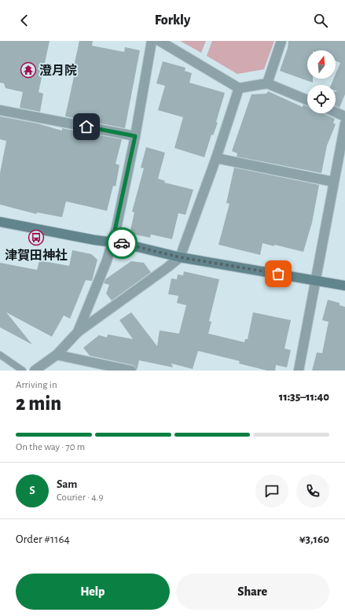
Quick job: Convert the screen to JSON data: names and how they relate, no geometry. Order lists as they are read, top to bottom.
{
  "places": {
    "temple": ["澄月院"],
    "bus stop": ["津賀田神社"]
  },
  "north": "top",
  "page": {
    "header": "Forkly",
    "heading": ["2 min", "Arriving in", "11:35–11:40"],
    "panel": [
      "Sam",
      "Courier · 4.9",
      "Order #1164",
      "¥3,160"
    ],
    "bar": "On the way · 70 m",
    "round": "S",
    "buttons": ["Help", "Share"]
  }
}
